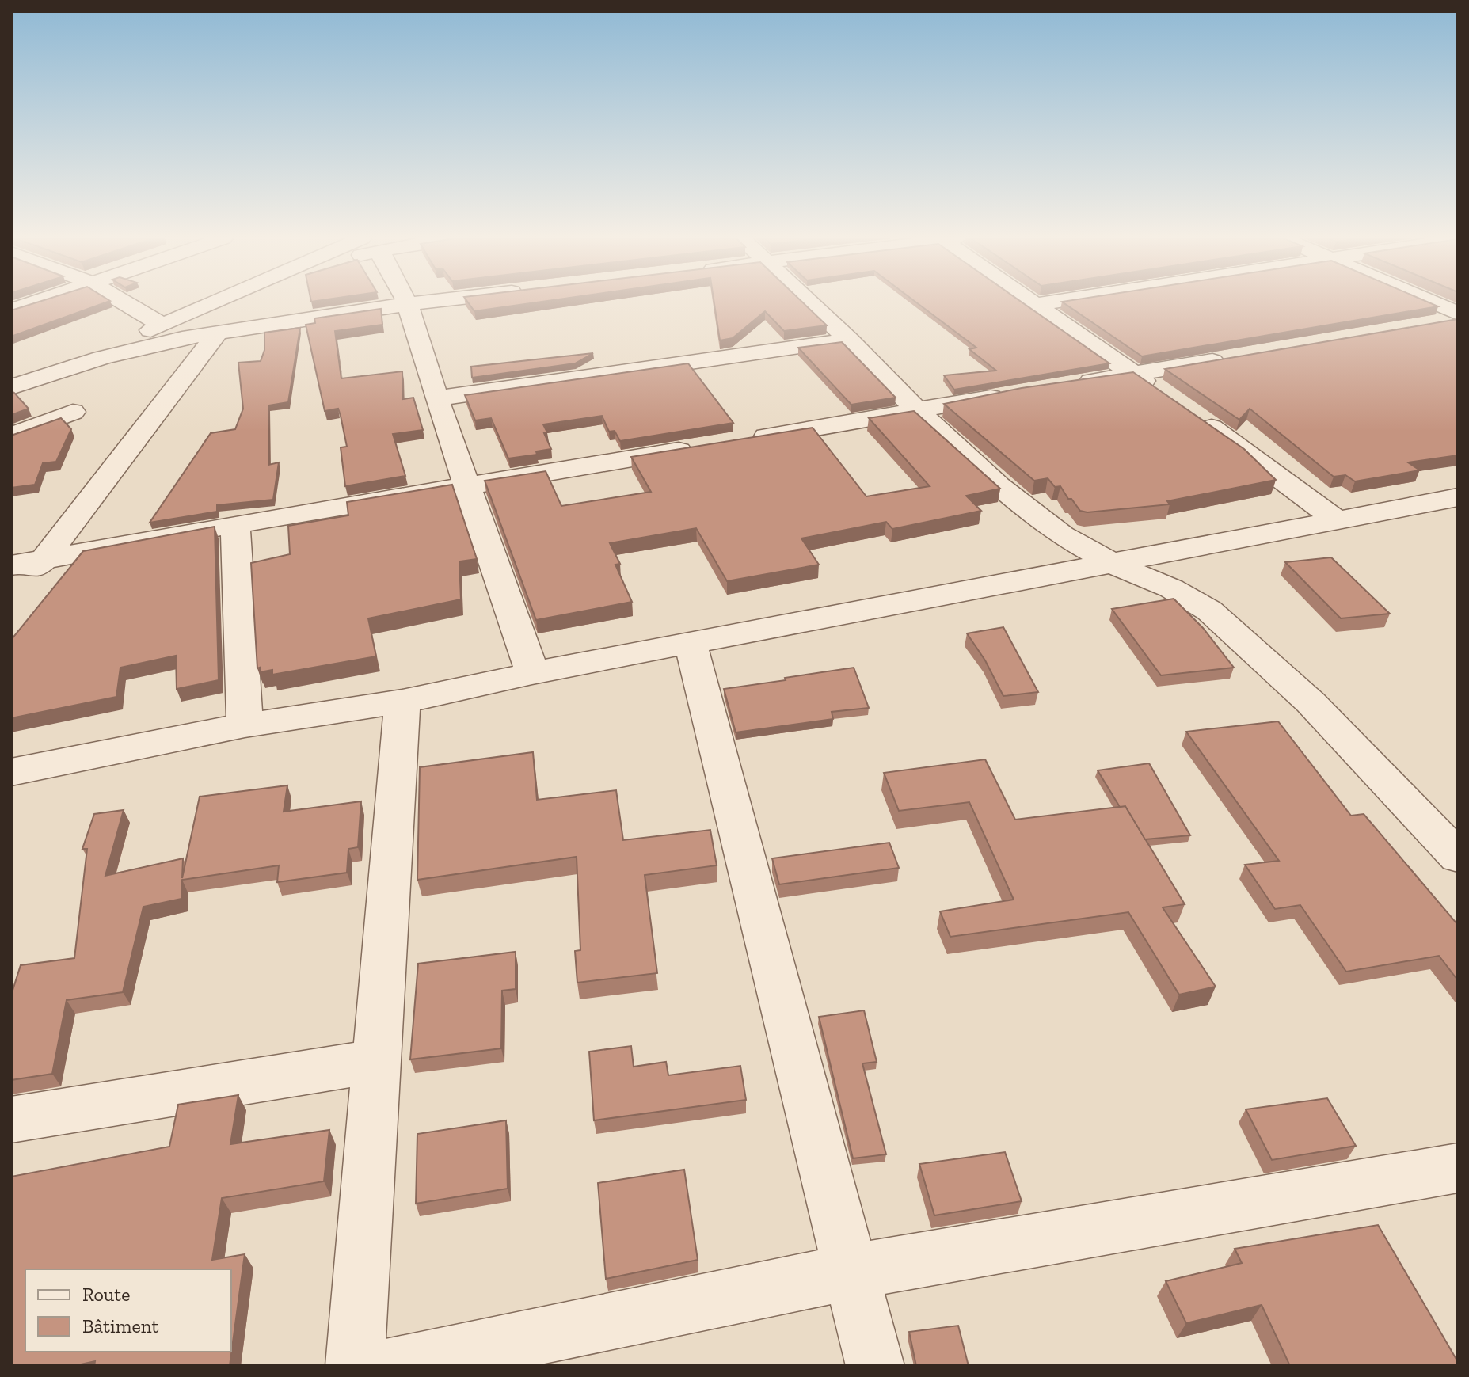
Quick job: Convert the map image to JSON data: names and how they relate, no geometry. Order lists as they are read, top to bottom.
{
  "legend": ["Route", "Bâtiment"]
}
